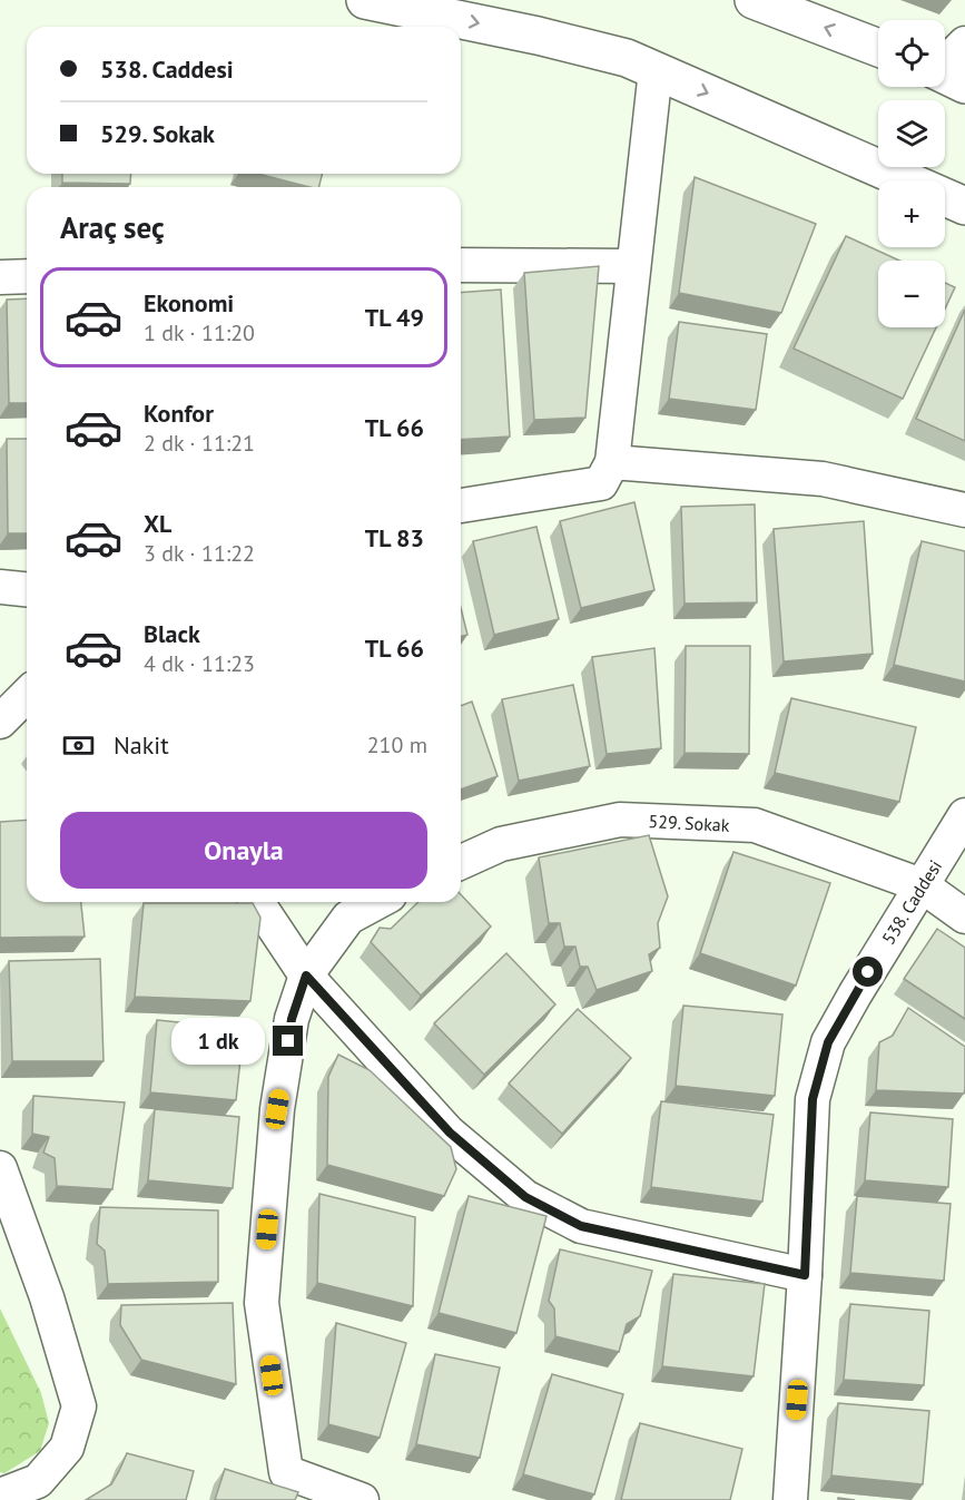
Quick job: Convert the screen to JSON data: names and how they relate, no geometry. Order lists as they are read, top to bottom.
{
  "streets": {
    "street": ["529. Sokak", "538. Caddesi"]
  },
  "crossings": [
    ["529. Sokak", "538. Caddesi"]
  ],
  "page": {
    "map_buttons": ["+", "−"],
    "banner": ["538. Caddesi", "529. Sokak"],
    "heading": "Araç seç",
    "list": [
      {
        "name": "Ekonomi",
        "note": "1 dk · 11:20",
        "value": "TL 49"
      },
      {
        "name": "Konfor",
        "note": "2 dk · 11:21",
        "value": "TL 66"
      },
      {
        "name": "XL",
        "note": "3 dk · 11:22",
        "value": "TL 83"
      },
      {
        "name": "Black",
        "note": "4 dk · 11:23",
        "value": "TL 66"
      }
    ],
    "pay": ["Nakit", "210 m"],
    "buttons": "Onayla",
    "bubble": "1 dk"
  }
}
